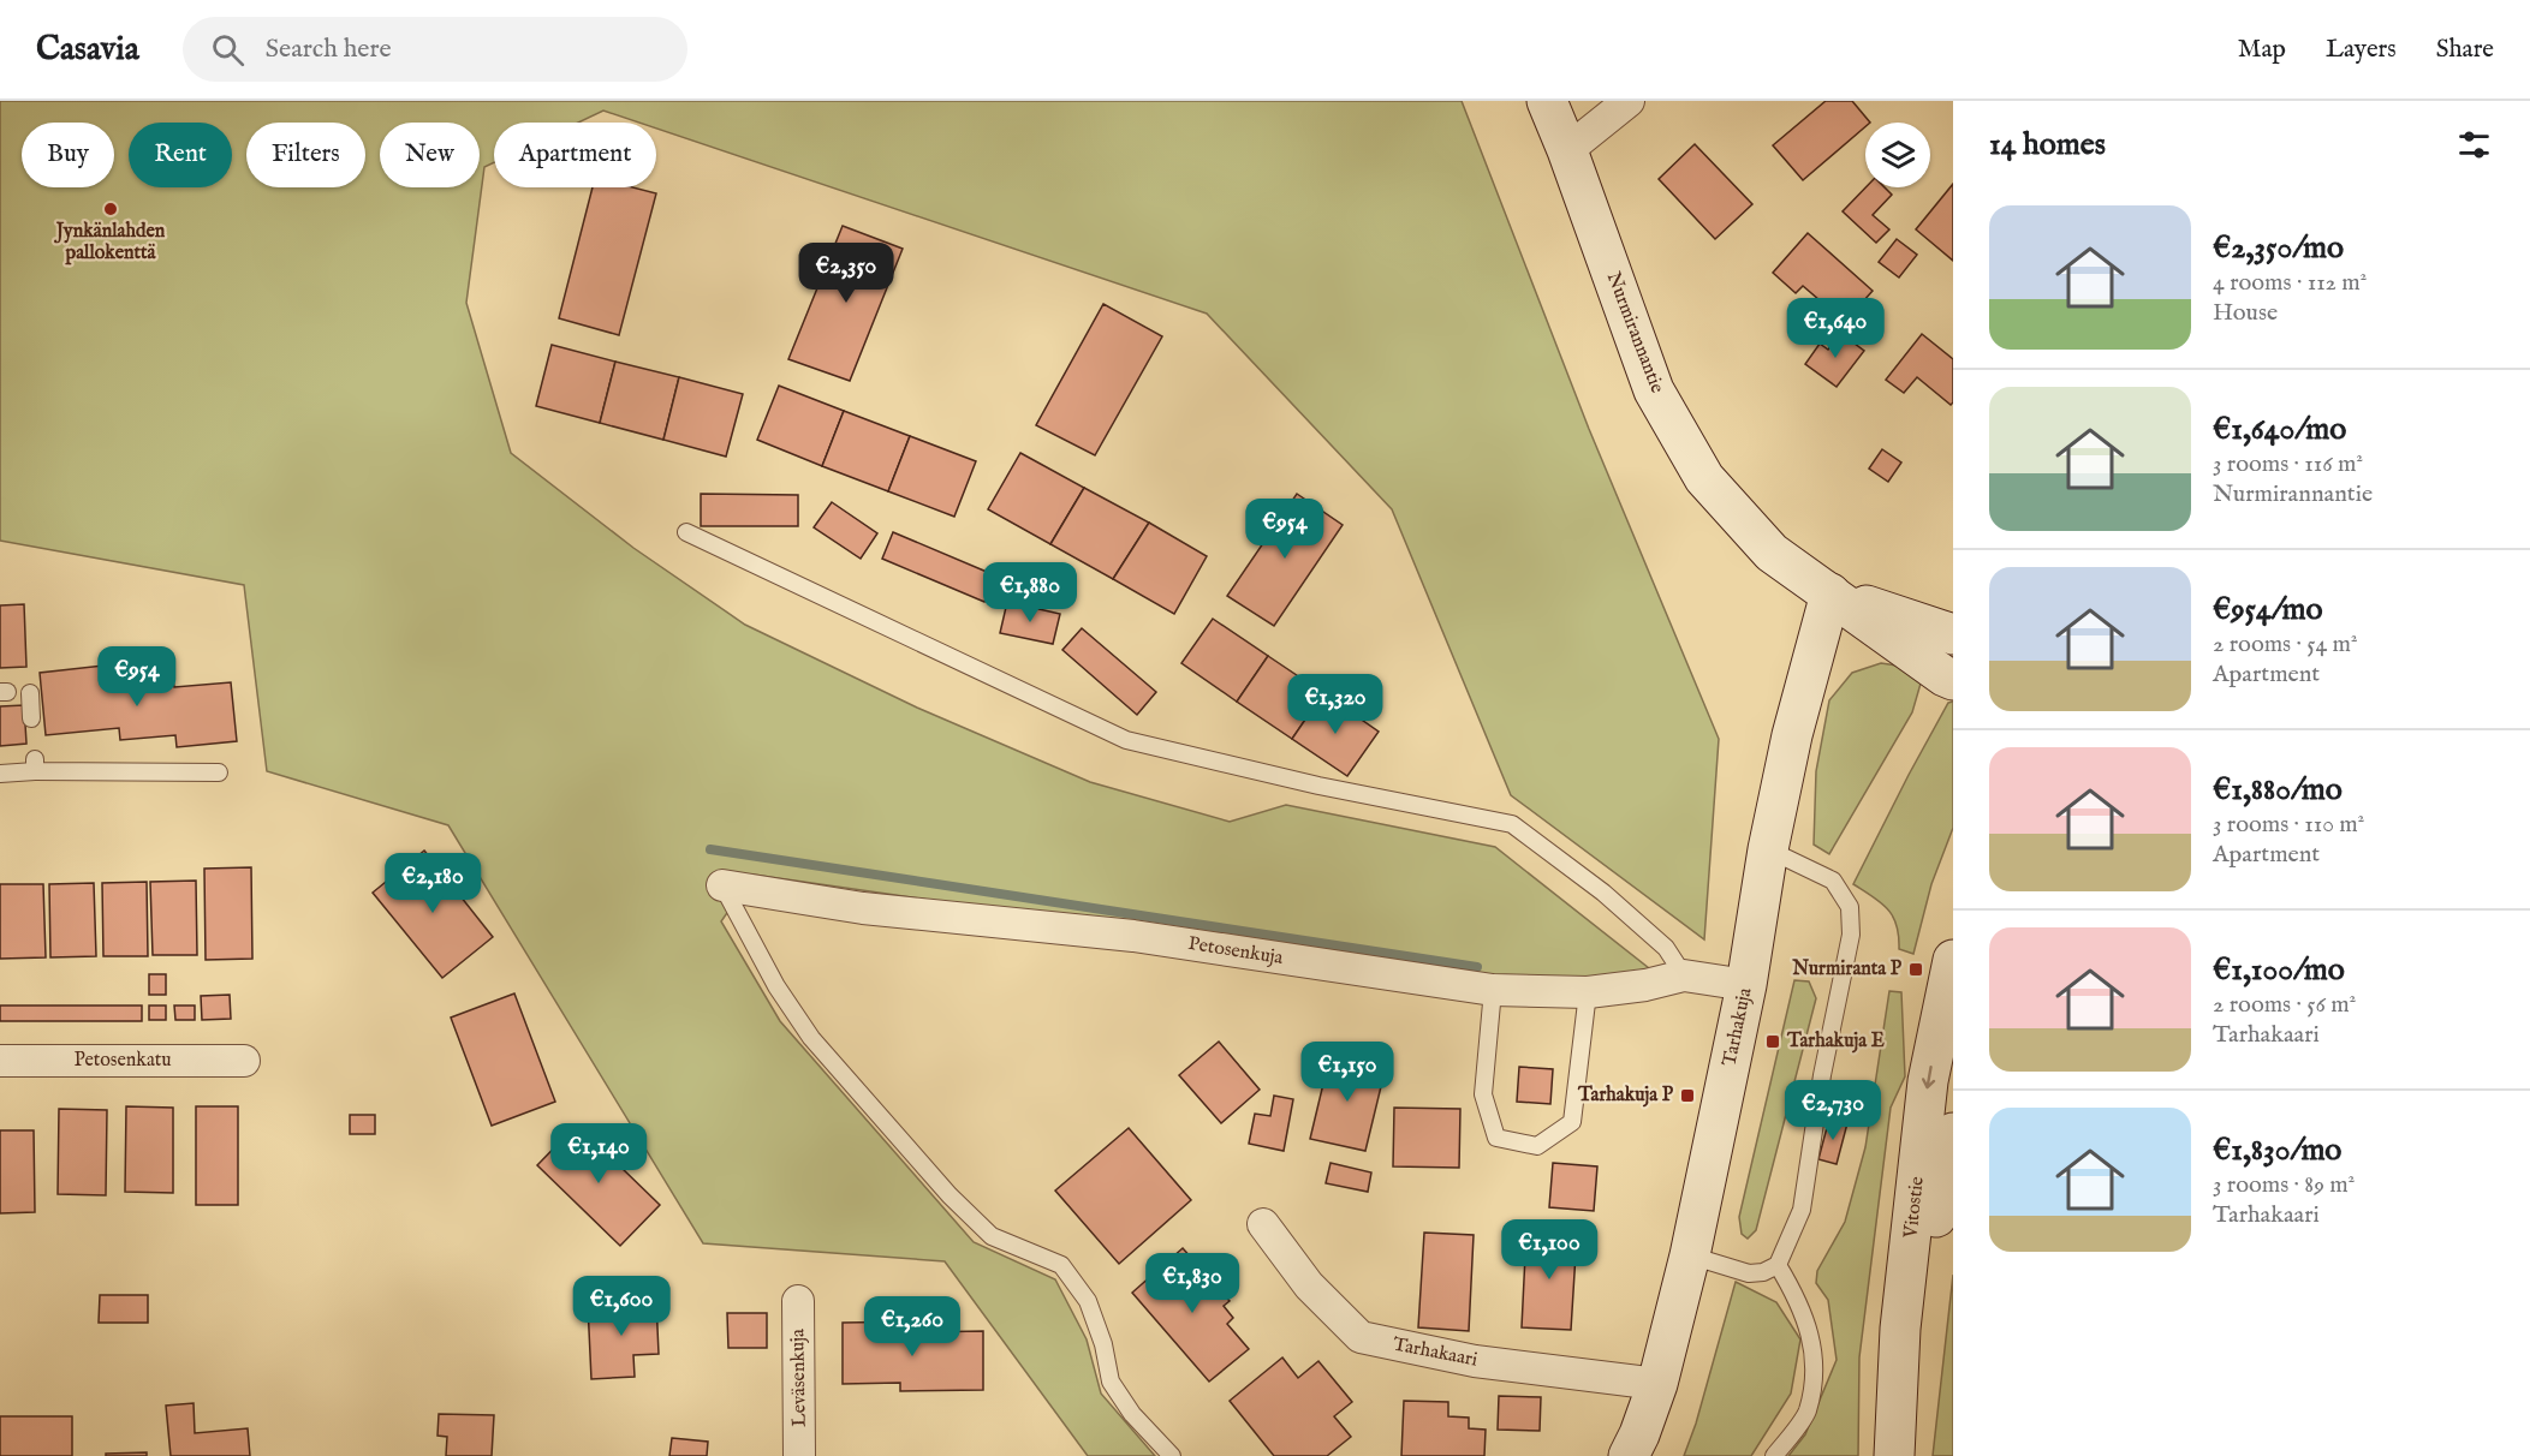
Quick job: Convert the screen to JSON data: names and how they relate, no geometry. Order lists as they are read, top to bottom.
{
  "streets": {
    "street": [
      "Nurmirannantie",
      "Petosenkuja",
      "Tarhakuja",
      "Petosenkatu",
      "Vitostie",
      "Tarhakaari",
      "Leväsenkuja"
    ]
  },
  "crossings": [
    ["Nurmirannantie", "Tarhakuja"],
    ["Petosenkuja", "Tarhakuja"],
    ["Tarhakuja", "Tarhakaari"]
  ],
  "places": {
    "other": ["Jynkänlahden pallokenttä"],
    "transit": ["Nurmiranta P", "Tarhakuja E", "Tarhakuja P"]
  },
  "page": {
    "header": "Casavia",
    "search": "Search here",
    "nav": ["Map", "Layers", "Share"],
    "heading": "14 homes",
    "chip": [
      "Buy",
      "Rent",
      "Filters",
      "New",
      "Apartment"
    ],
    "list": [
      {
        "name": "€2,350/mo",
        "note": "4 rooms · 112 m² · House"
      },
      {
        "name": "€1,640/mo",
        "note": "3 rooms · 116 m² · Nurmirannantie"
      },
      {
        "name": "€954/mo",
        "note": "2 rooms · 54 m² · Apartment"
      },
      {
        "name": "€1,880/mo",
        "note": "3 rooms · 110 m² · Apartment"
      },
      {
        "name": "€1,100/mo",
        "note": "2 rooms · 56 m² · Tarhakaari"
      },
      {
        "name": "€1,830/mo",
        "note": "3 rooms · 89 m² · Tarhakaari"
      }
    ],
    "price": [
      "€2,350",
      "€1,640",
      "€954",
      "€1,880",
      "€954",
      "€1,320",
      "€2,180",
      "€1,150",
      "€2,730",
      "€1,140",
      "€1,100",
      "€1,830",
      "€1,600",
      "€1,260"
    ]
  }
}
